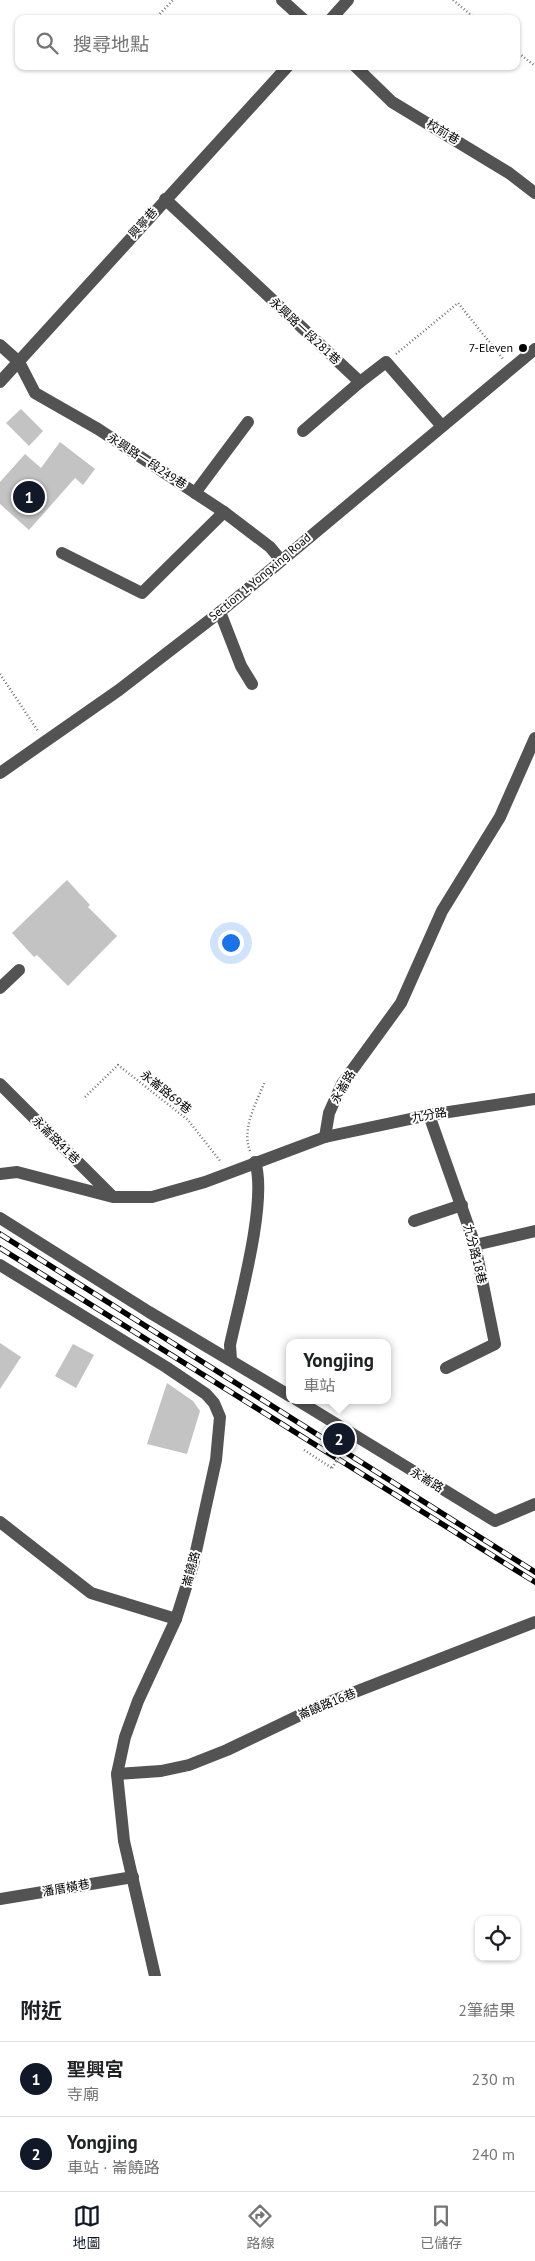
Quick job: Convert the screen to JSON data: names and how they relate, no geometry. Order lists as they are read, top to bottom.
{
  "streets": {
    "street": [
      "校前巷",
      "興寧巷",
      "永興路一段281巷",
      "永興路一段249巷",
      "Section 1, Yongxing Road",
      "永崙路",
      "九分路",
      "永崙路41巷",
      "九分路18巷",
      "崙饒路",
      "崙饒路16巷",
      "潘厝橫巷"
    ],
    "path": ["永崙路69巷"]
  },
  "crossings": [
    ["興寧巷", "永興路一段281巷"],
    ["興寧巷", "永興路一段249巷"],
    ["永興路一段249巷", "Section 1, Yongxing Road"],
    ["永崙路", "九分路"],
    ["九分路", "九分路18巷"],
    ["崙饒路", "崙饒路16巷"],
    ["崙饒路", "潘厝橫巷"]
  ],
  "places": ["7-Eleven"],
  "page": {
    "search": "搜尋地點",
    "pins": ["1", "2"],
    "popup": ["Yongjing", "車站"],
    "heading": ["附近", "2筆結果"],
    "list": [
      {
        "mark": "1",
        "name": "聖興宮",
        "note": "寺廟",
        "value": "230 m"
      },
      {
        "mark": "2",
        "name": "Yongjing",
        "note": "車站 · 崙饒路",
        "value": "240 m"
      }
    ],
    "nav": ["地圖", "路線", "已儲存"]
  }
}
